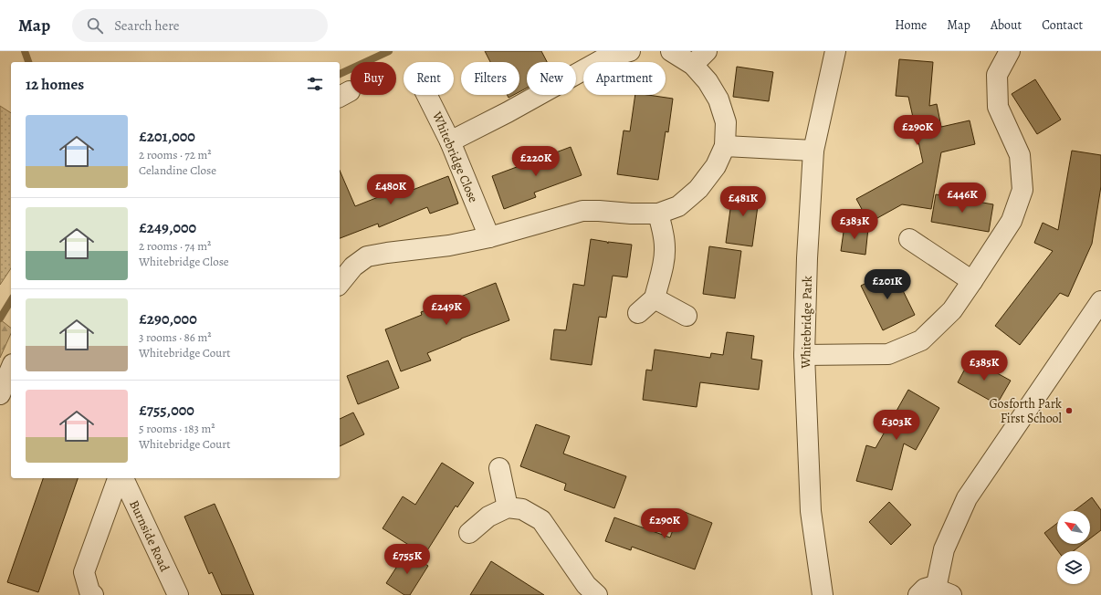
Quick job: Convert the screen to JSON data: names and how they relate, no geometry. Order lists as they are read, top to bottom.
{
  "streets": {
    "street": ["Whitebridge Close", "Whitebridge Park", "Burnside Road"]
  },
  "places": ["Gosforth Park First School"],
  "north": "top left",
  "page": {
    "header": "Map",
    "search": "Search here",
    "nav": [
      "Home",
      "Map",
      "About",
      "Contact"
    ],
    "chip": [
      "Buy",
      "Rent",
      "Filters",
      "New",
      "Apartment"
    ],
    "heading": "12 homes",
    "list": [
      {
        "name": "£201,000",
        "note": "2 rooms · 72 m² · Celandine Close"
      },
      {
        "name": "£249,000",
        "note": "2 rooms · 74 m² · Whitebridge Close"
      },
      {
        "name": "£290,000",
        "note": "3 rooms · 86 m² · Whitebridge Court"
      },
      {
        "name": "£755,000",
        "note": "5 rooms · 183 m² · Whitebridge Court"
      }
    ],
    "price": [
      "£290K",
      "£220K",
      "£480K",
      "£446K",
      "£481K",
      "£383K",
      "£201K",
      "£249K",
      "£385K",
      "£303K",
      "£290K",
      "£755K"
    ]
  }
}
